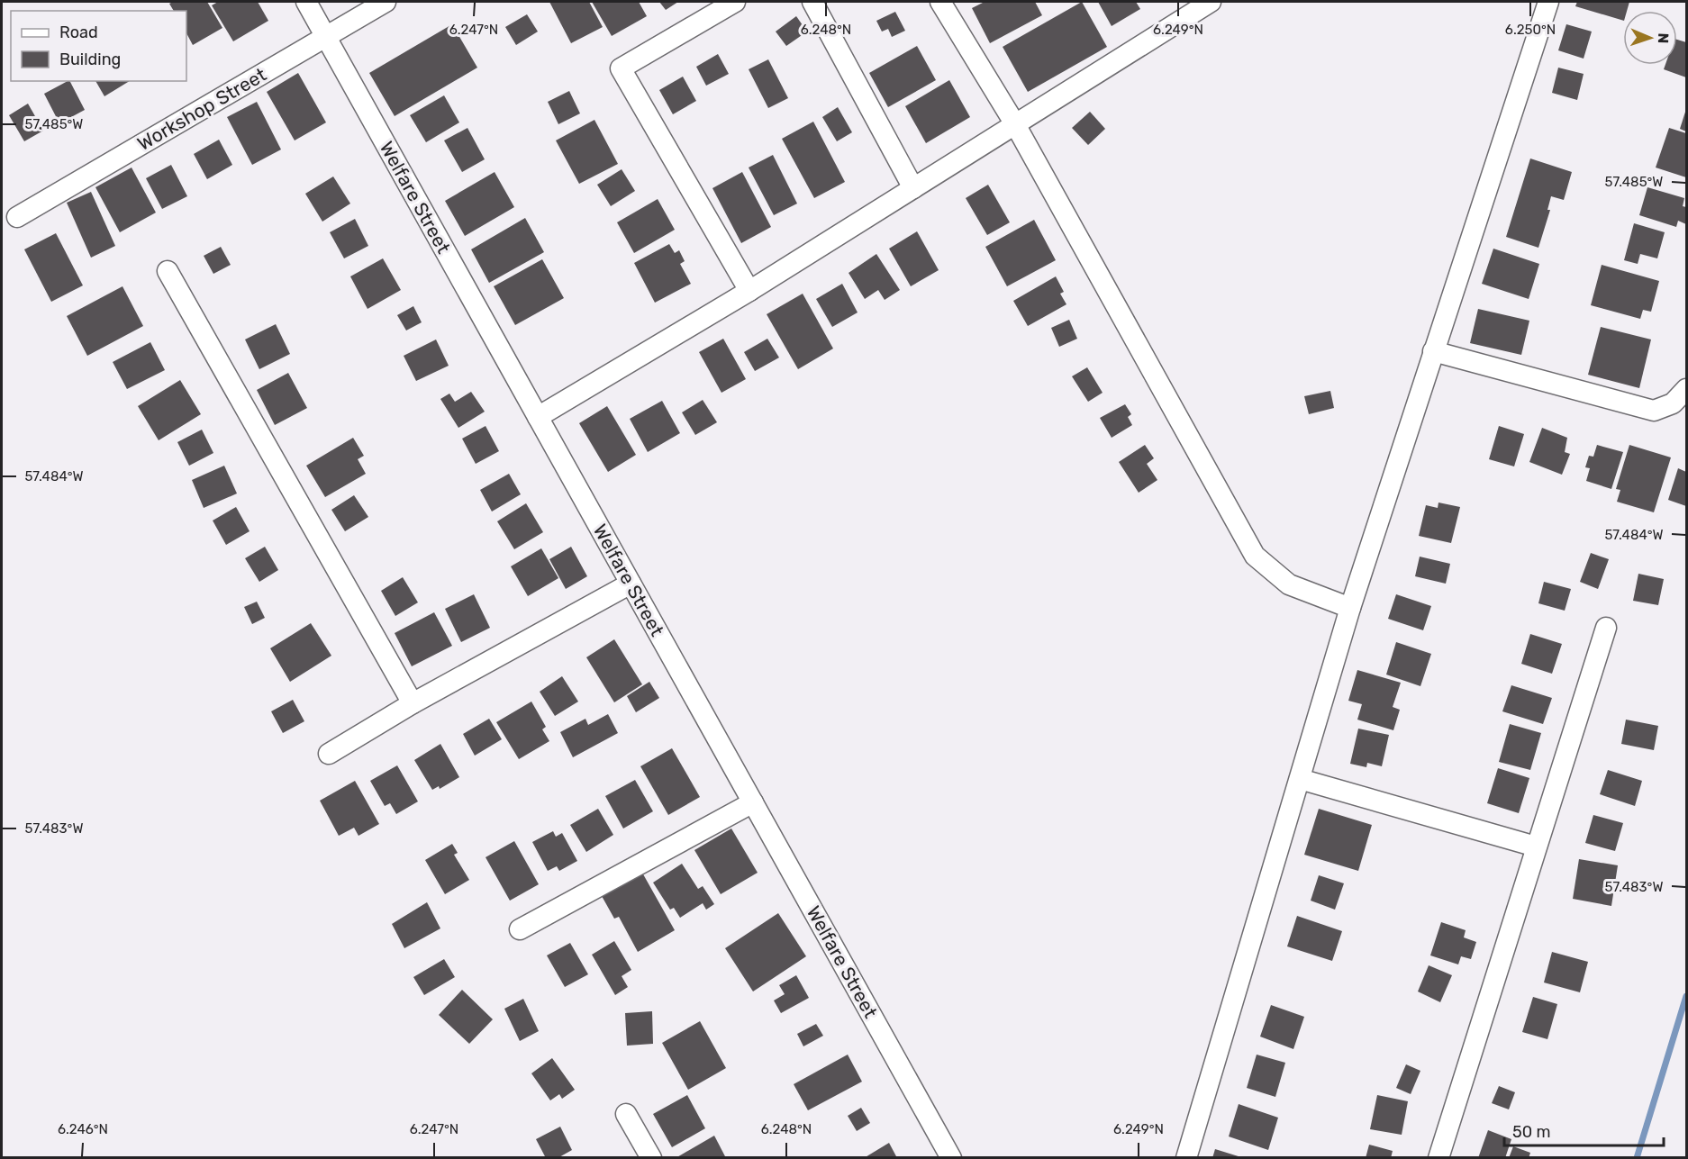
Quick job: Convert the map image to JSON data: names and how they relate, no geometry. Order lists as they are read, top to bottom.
{
  "streets": {
    "street": ["Workshop Street", "Welfare Street"]
  },
  "crossings": [
    ["Workshop Street", "Welfare Street"]
  ],
  "legend": ["Road", "Building"],
  "scale_bar": "50 m",
  "north": "right",
  "coordinates": [
    "6.247°N",
    "6.248°N",
    "6.249°N",
    "6.250°N",
    "57.485°W",
    "57.484°W",
    "57.483°W",
    "6.246°N"
  ]
}
